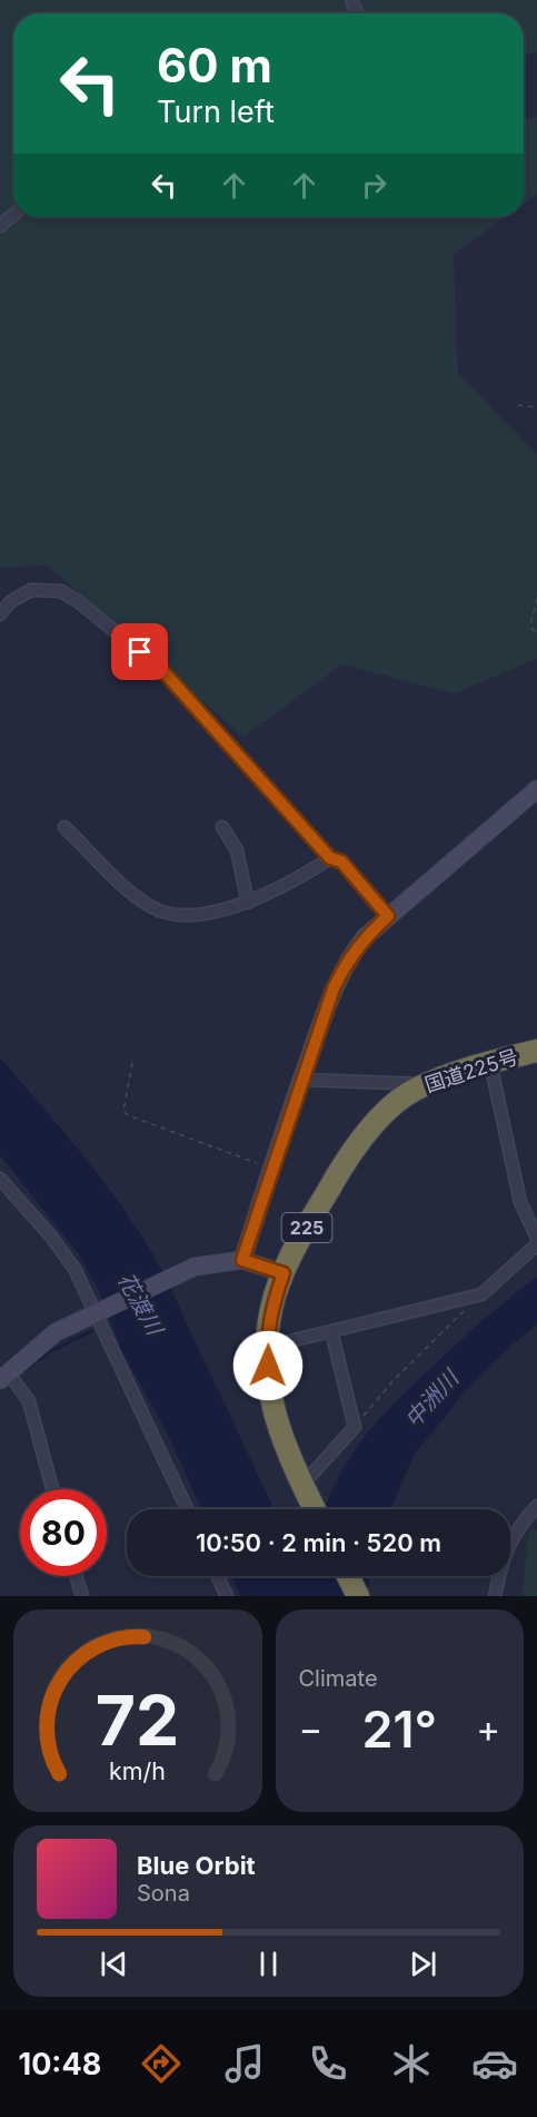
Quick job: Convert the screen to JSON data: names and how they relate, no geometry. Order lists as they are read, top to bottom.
{
  "streets": {
    "highway": ["国道225号", "225"]
  },
  "water": ["花渡川", "中洲川"],
  "page": {
    "turn": ["60 m", "Turn left"],
    "limit": "80",
    "trip": "10:50 · 2 min · 520 m",
    "tile": "Climate",
    "heat": ["−", "21°", "+"],
    "song": ["Blue Orbit", "Sona"],
    "tabs": "10:48",
    "gauge": ["72", "km/h"]
  }
}
